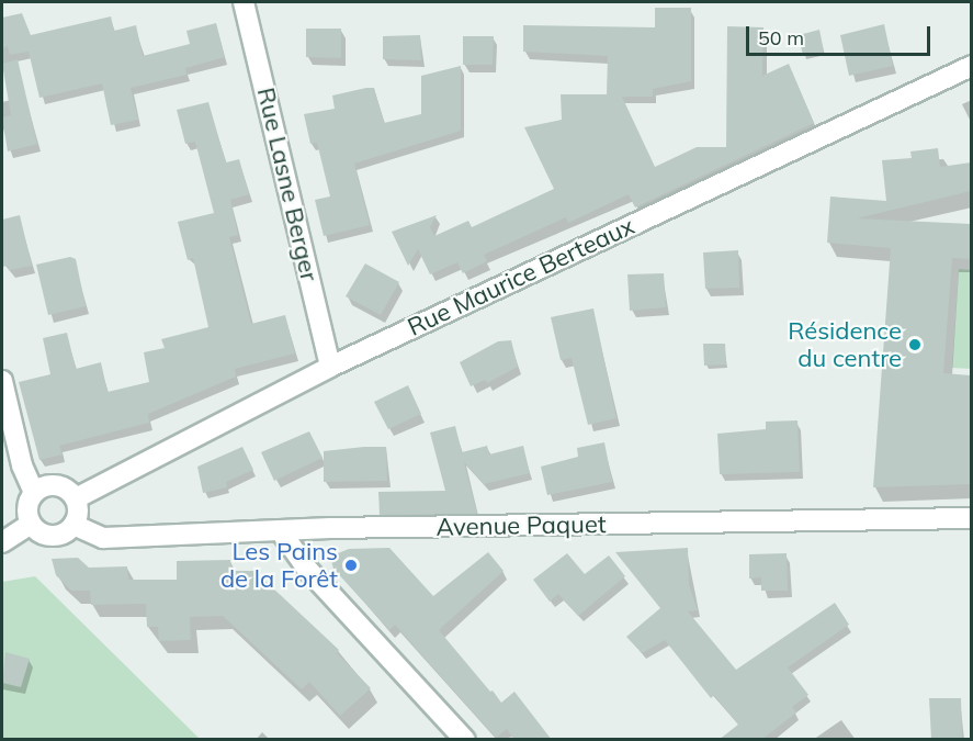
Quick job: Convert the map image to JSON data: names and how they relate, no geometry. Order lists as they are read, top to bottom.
{
  "streets": {
    "street": ["Rue Lasne Berger", "Rue Maurice Berteaux", "Avenue Paquet"]
  },
  "crossings": [
    ["Rue Lasne Berger", "Rue Maurice Berteaux"],
    ["Rue Maurice Berteaux", "Avenue Paquet"]
  ],
  "places": ["Résidence du centre", "Les Pains de la Forêt"],
  "scale_bar": "50 m"
}
